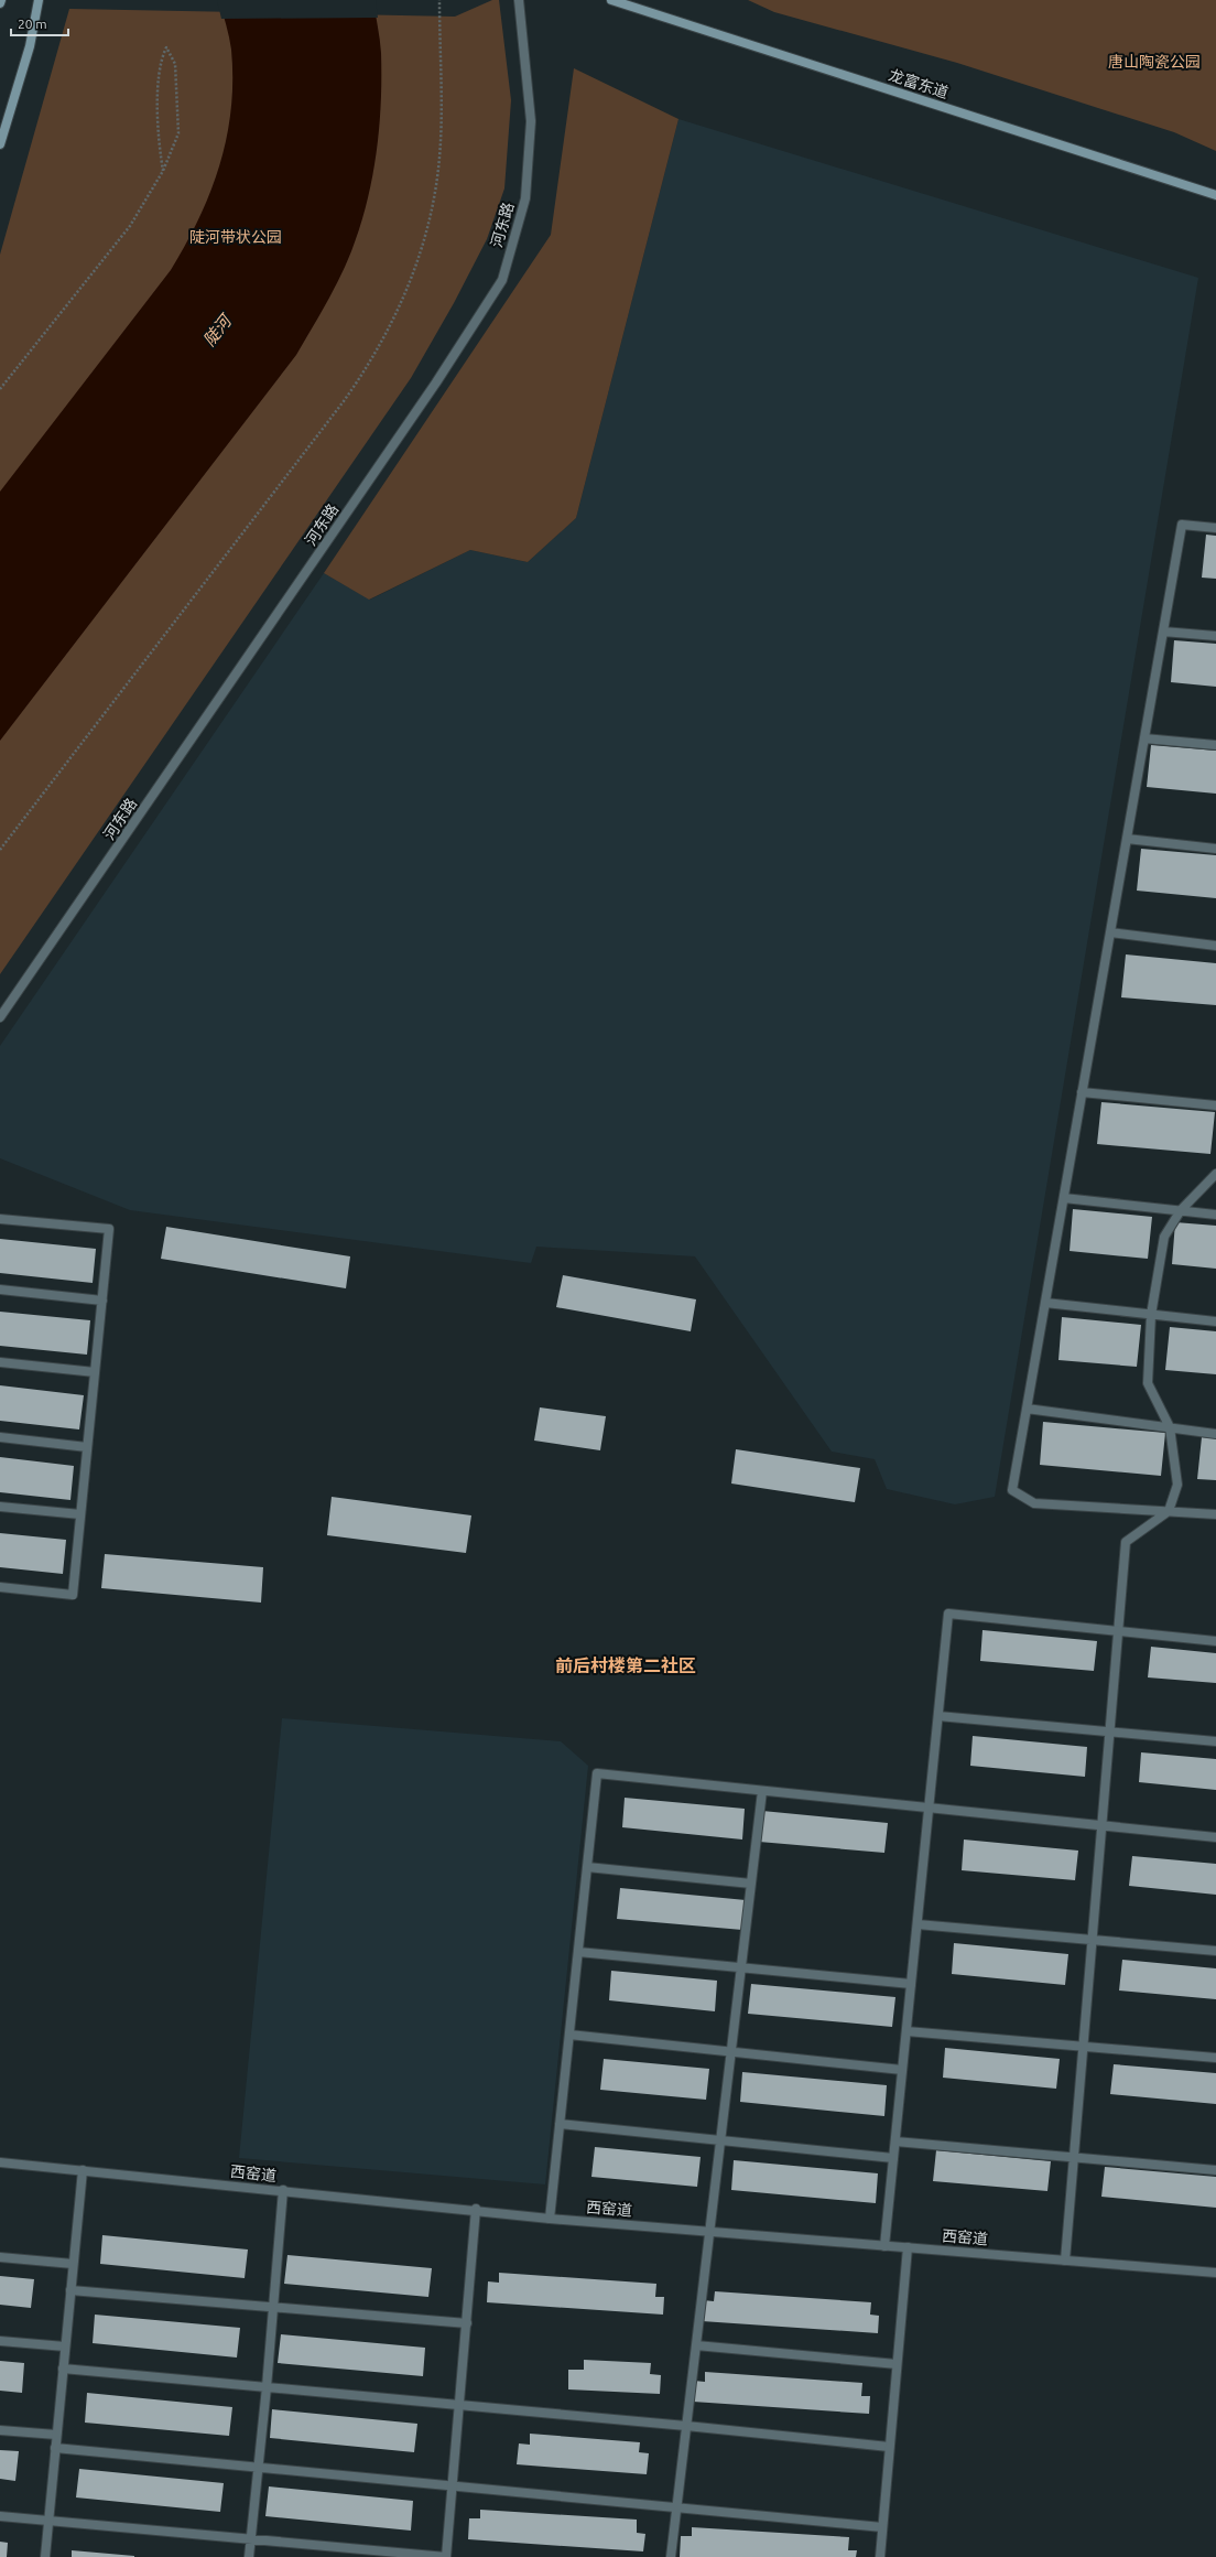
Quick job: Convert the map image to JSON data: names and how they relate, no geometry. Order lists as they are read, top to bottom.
{
  "streets": {
    "main road": ["龙富东道"],
    "street": ["河东路", "西窑道"]
  },
  "districts": ["前后村楼第二社区"],
  "water": ["陡河"],
  "parks": ["唐山陶瓷公园", "陡河带状公园"],
  "scale_bar": "20 m"
}
